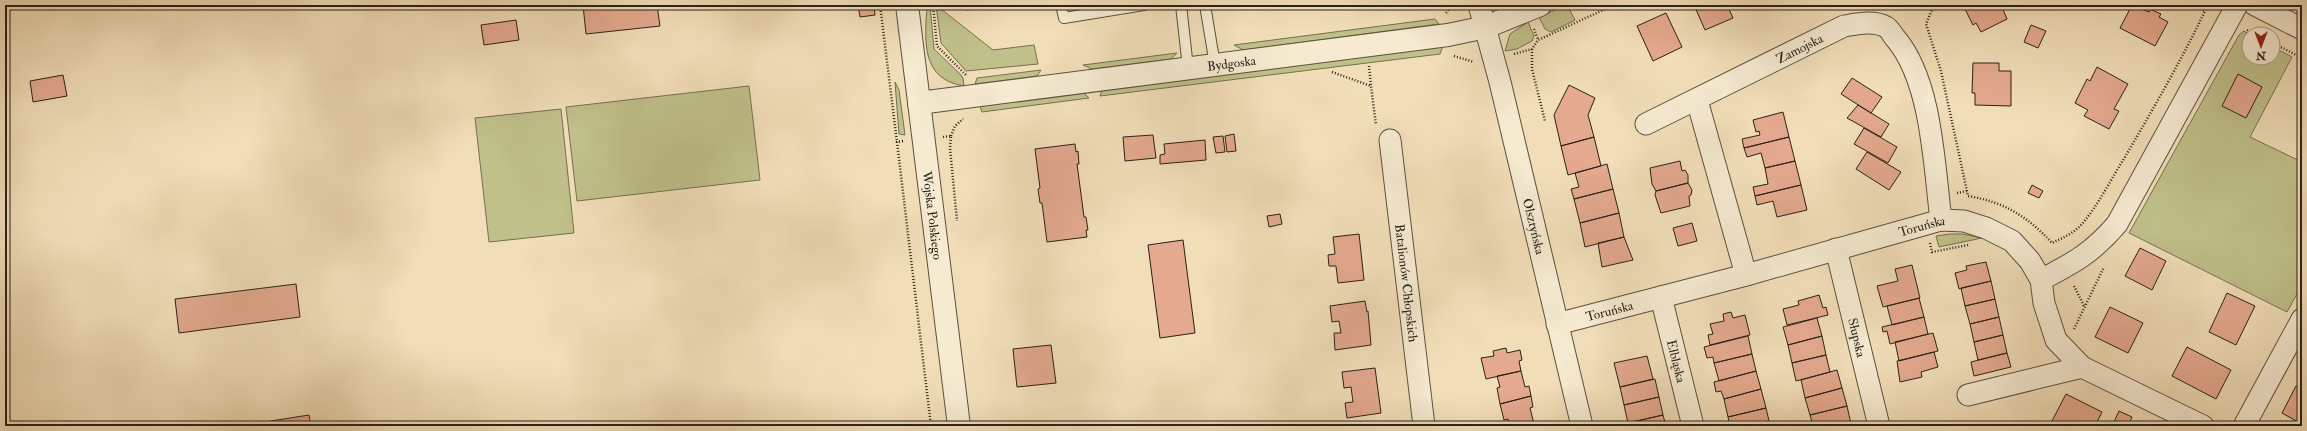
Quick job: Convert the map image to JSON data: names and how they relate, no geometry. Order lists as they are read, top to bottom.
{
  "streets": {
    "street": [
      "Zamojska",
      "Bydgoska",
      "Wojska Polskiego",
      "Olsztyńska",
      "Toruńska",
      "Batalionów Chłopskich",
      "Słupska",
      "Elbląska"
    ]
  },
  "crossings": [
    ["Zamojska", "Toruńska"],
    ["Bydgoska", "Wojska Polskiego"],
    ["Bydgoska", "Olsztyńska"],
    ["Olsztyńska", "Toruńska"],
    ["Toruńska", "Słupska"],
    ["Toruńska", "Elbląska"]
  ],
  "north": "bottom"
}
